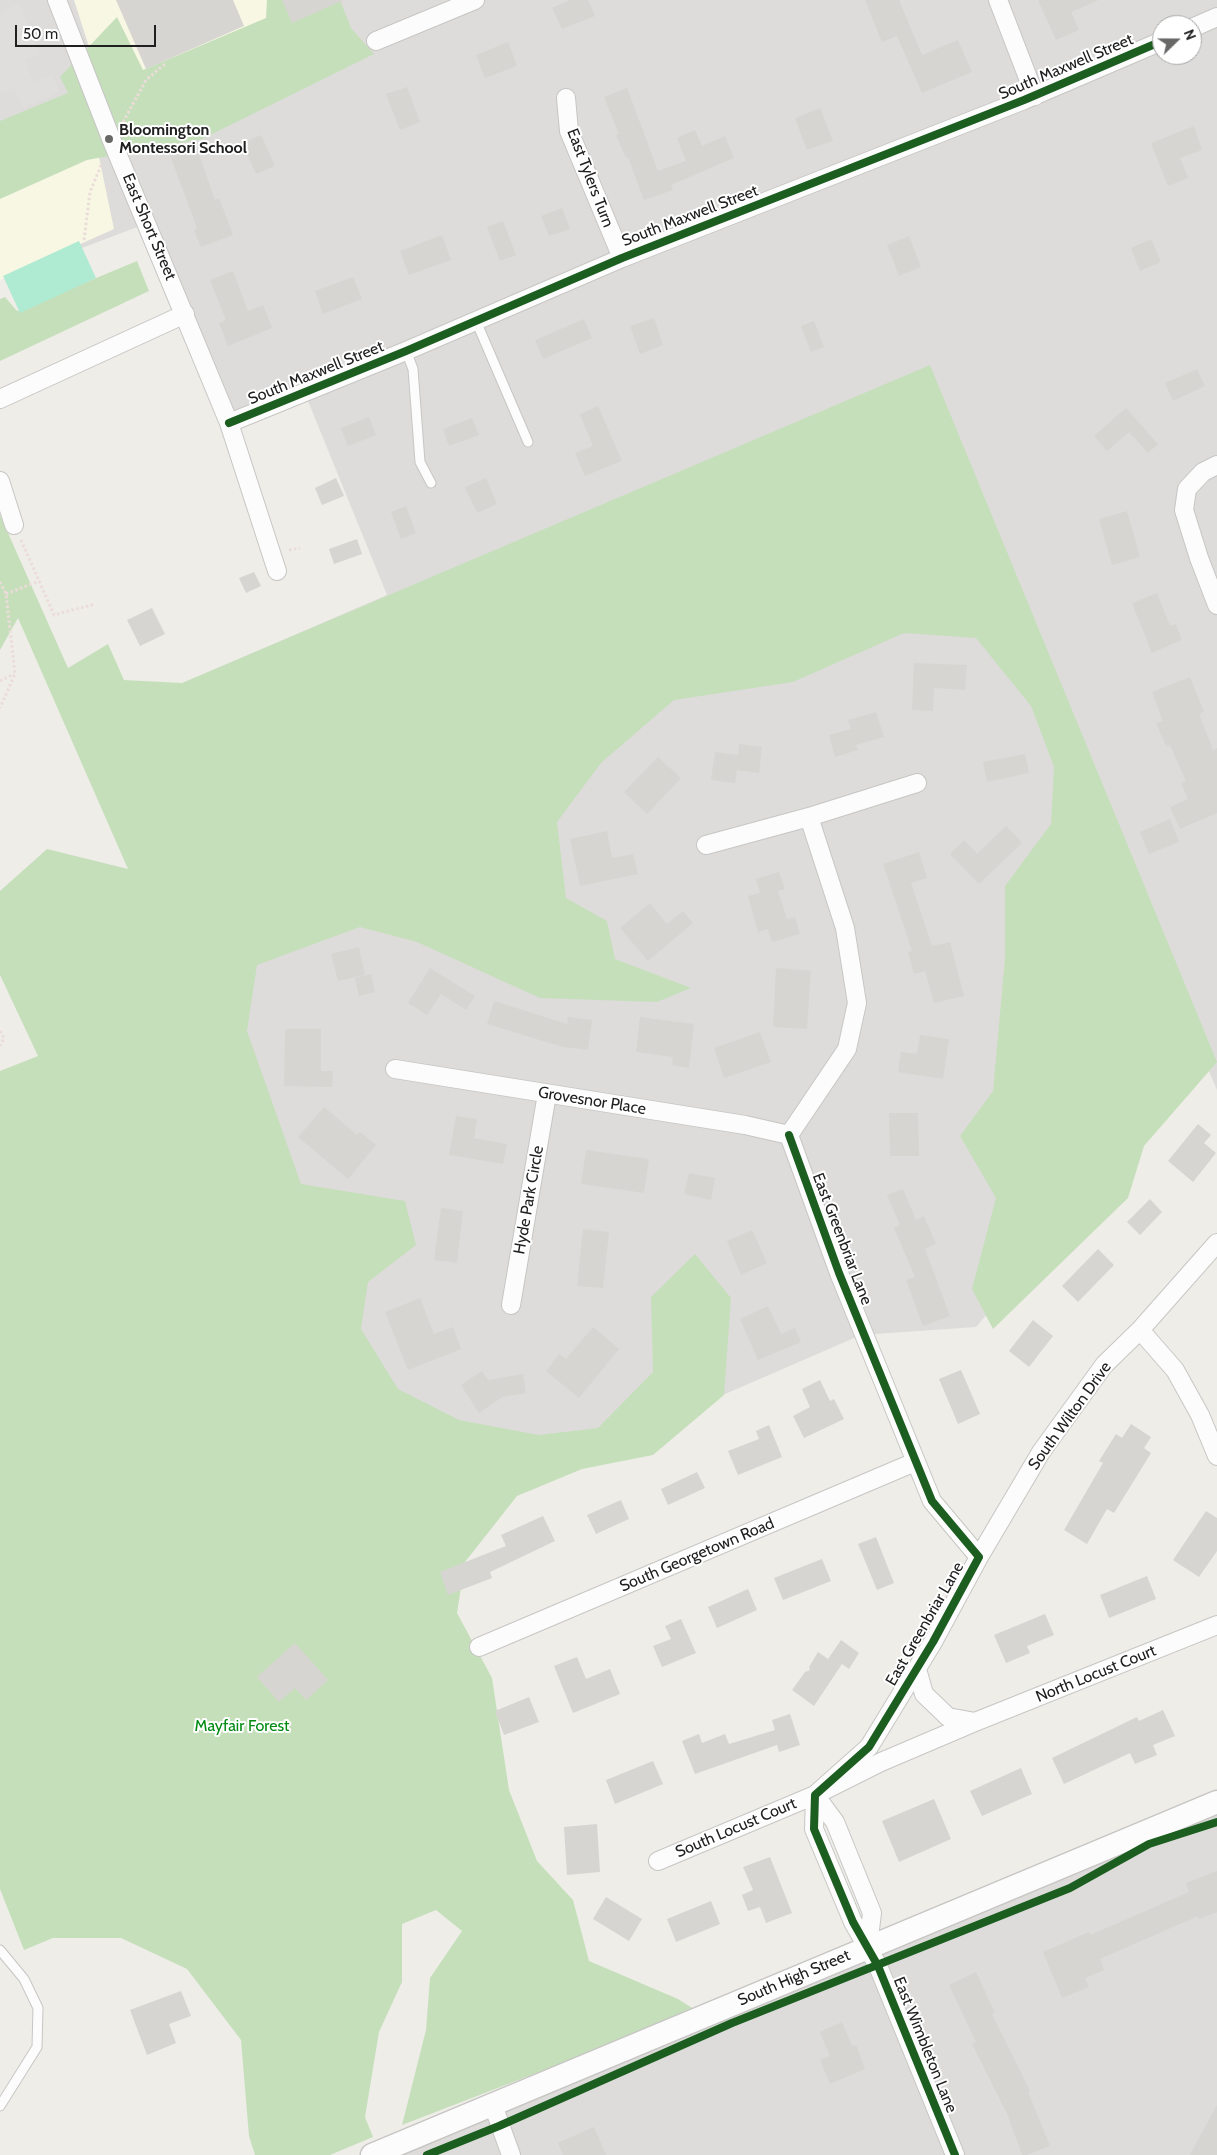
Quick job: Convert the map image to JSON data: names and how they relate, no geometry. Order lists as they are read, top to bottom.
{
  "streets": {
    "street": [
      "South Maxwell Street",
      "East Tylers Turn",
      "East Short Street",
      "Grovesnor Place",
      "Hyde Park Circle",
      "East Greenbriar Lane",
      "South Wilton Drive",
      "South Georgetown Road",
      "North Locust Court",
      "South Locust Court",
      "South High Street",
      "East Wimbleton Lane"
    ]
  },
  "crossings": [
    ["South Maxwell Street", "East Tylers Turn"],
    ["South Maxwell Street", "East Short Street"],
    ["Grovesnor Place", "Hyde Park Circle"],
    ["Grovesnor Place", "East Greenbriar Lane"],
    ["East Greenbriar Lane", "South Wilton Drive"],
    ["East Greenbriar Lane", "South Georgetown Road"],
    ["East Greenbriar Lane", "North Locust Court"],
    ["East Greenbriar Lane", "South Locust Court"],
    ["North Locust Court", "South Locust Court"],
    ["South High Street", "East Wimbleton Lane"]
  ],
  "parks": ["Mayfair Forest"],
  "places": ["Bloomington Montessori School"],
  "scale_bar": "50 m",
  "north": "right"
}
